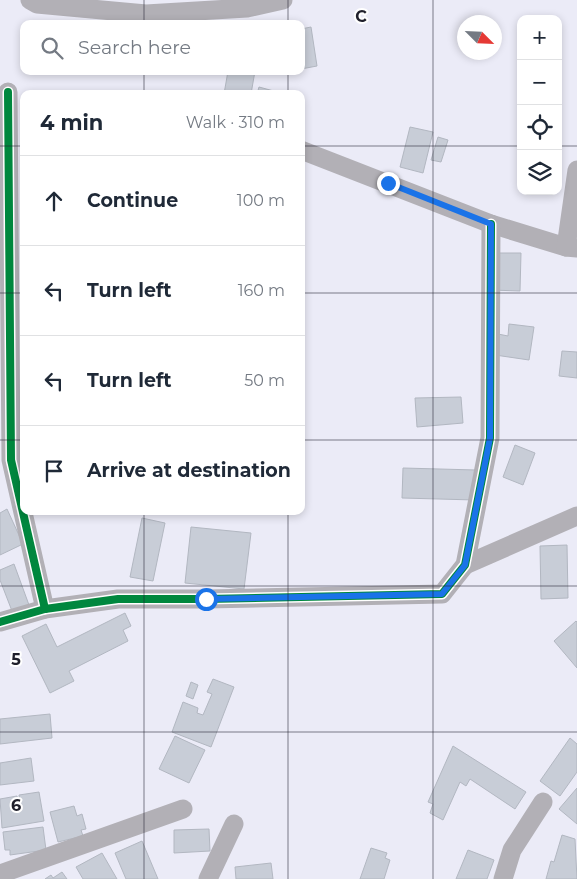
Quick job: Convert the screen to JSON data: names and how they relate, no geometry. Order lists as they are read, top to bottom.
{
  "north": "bottom right",
  "page": {
    "map_buttons": ["+", "−"],
    "search": "Search here",
    "heading": ["4 min", "Walk · 310 m"],
    "list": [
      ["Continue", "100 m"],
      ["Turn left", "160 m"],
      ["Turn left", "50 m"],
      "Arrive at destination"
    ]
  },
  "grid": {
    "columns": ["C"],
    "rows": ["5", "6"]
  }
}
